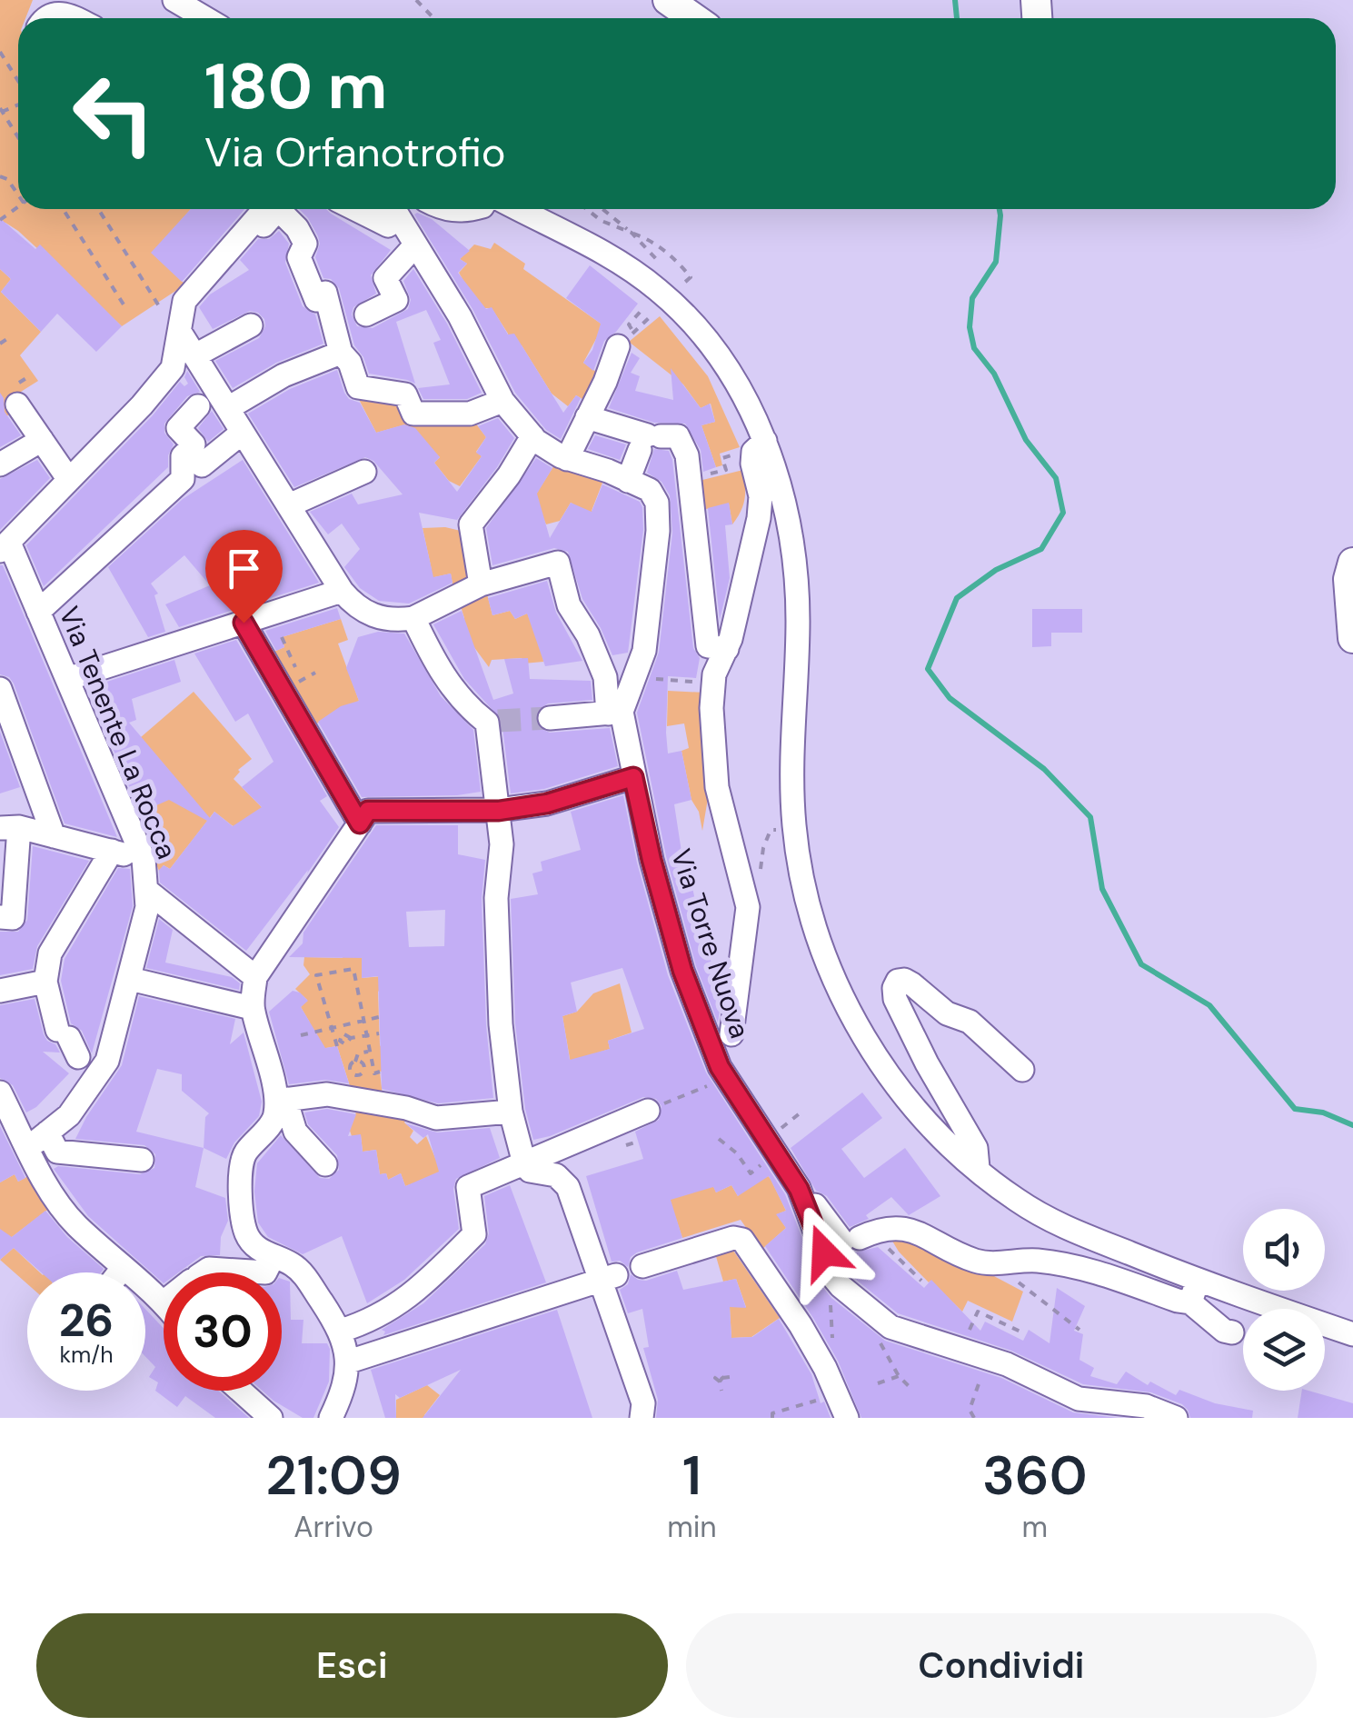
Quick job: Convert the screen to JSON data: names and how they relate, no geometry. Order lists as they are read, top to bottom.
{
  "streets": {
    "street": ["Via Tenente La Rocca", "Via Torre Nuova"]
  },
  "page": {
    "turn": ["180 m", "Via Orfanotrofio"],
    "speed": "26 km/h",
    "limit": "30",
    "eta": [
      "21:09",
      "Arrivo",
      "1",
      "min",
      "360",
      "m"
    ],
    "buttons": ["Esci", "Condividi"]
  }
}
